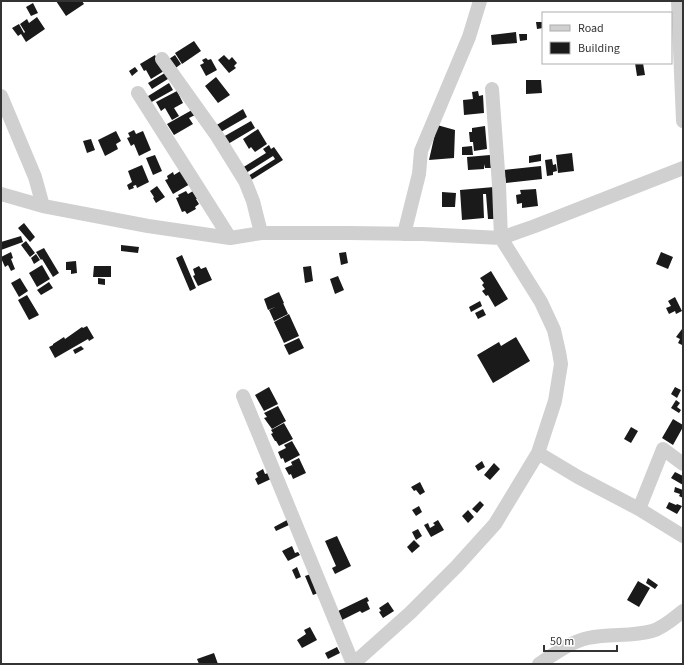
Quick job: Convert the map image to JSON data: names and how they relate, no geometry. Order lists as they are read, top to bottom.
{
  "legend": ["Road", "Building"],
  "scale_bar": "50 m"
}
